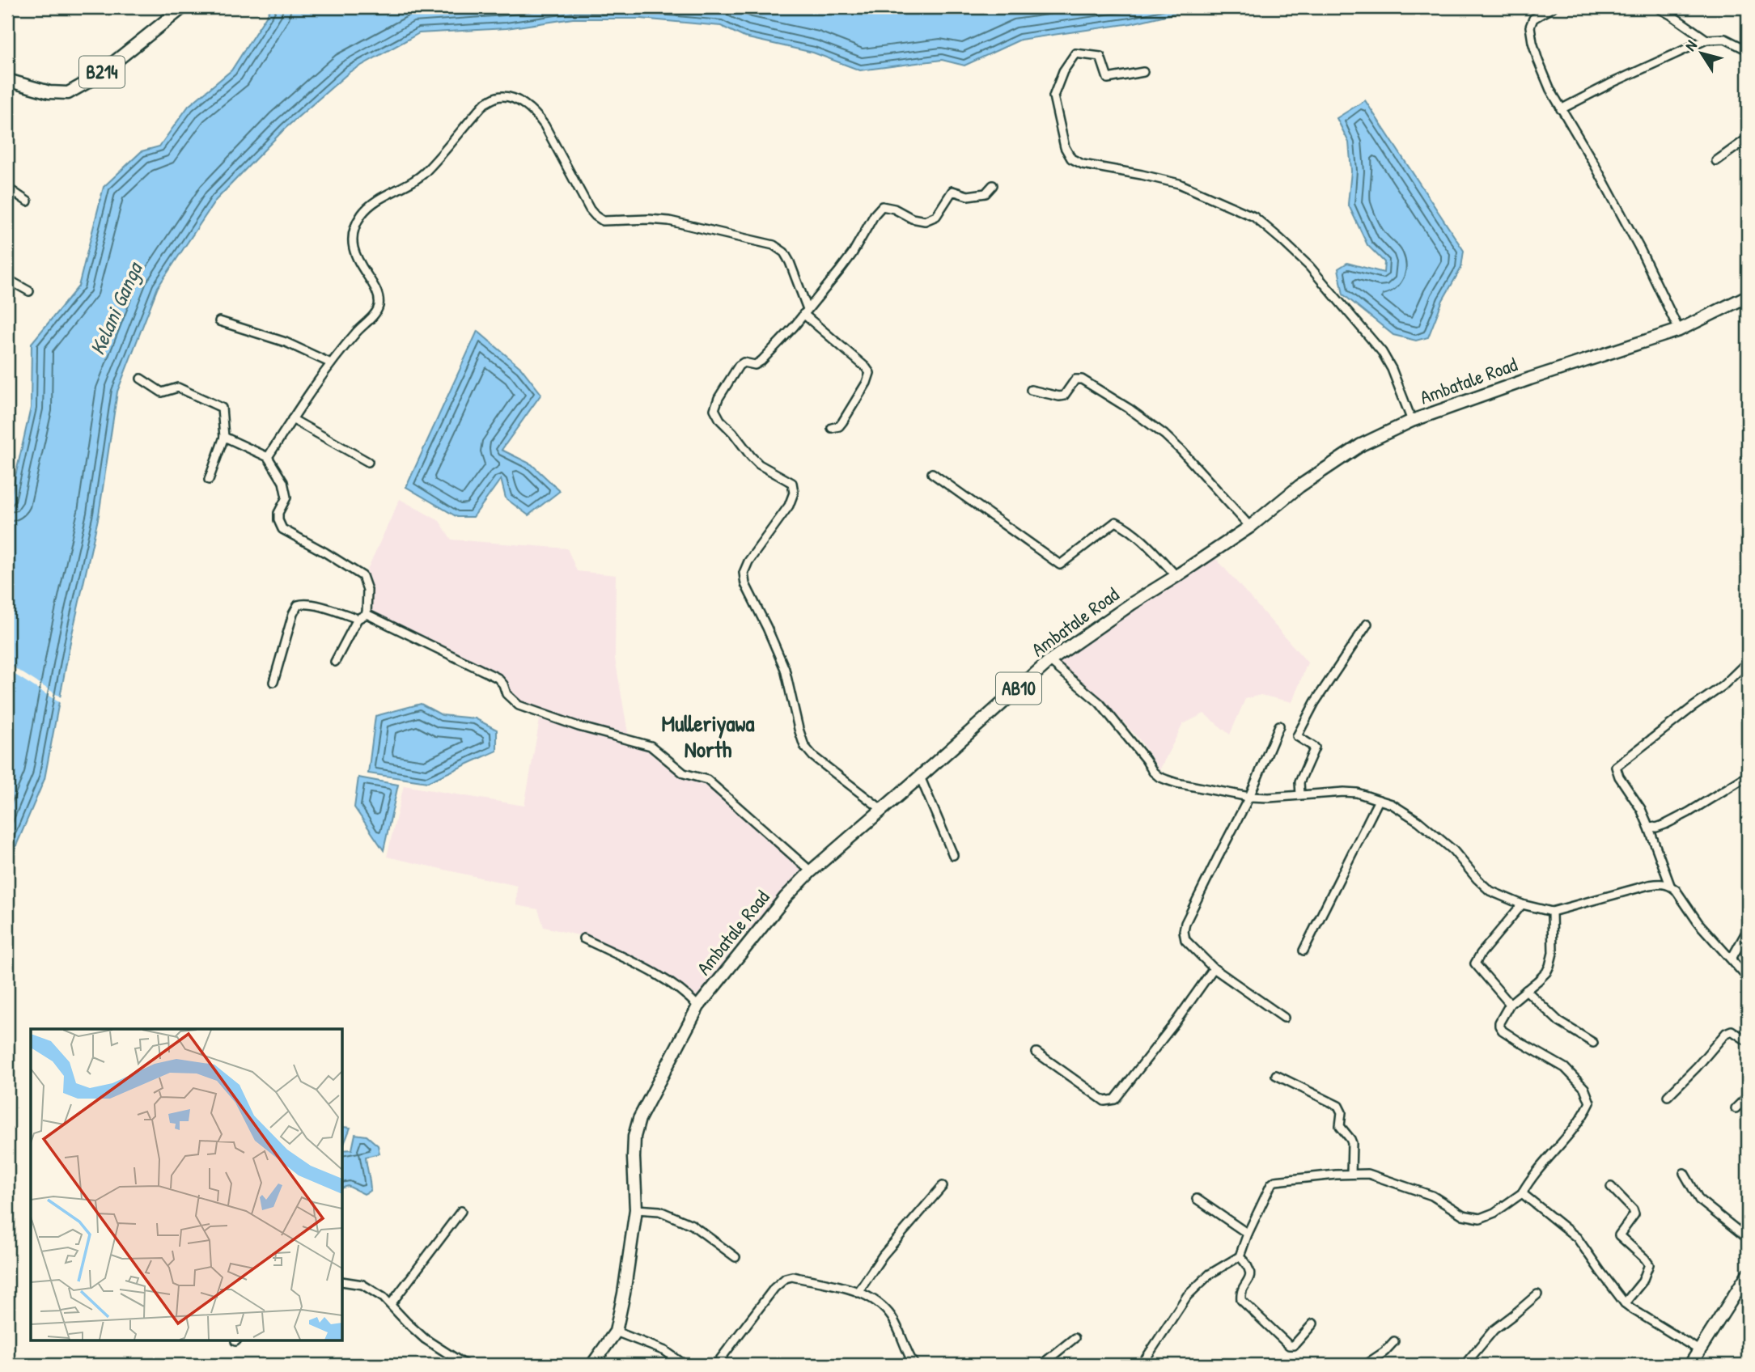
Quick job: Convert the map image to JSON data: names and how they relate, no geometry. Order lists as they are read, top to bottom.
{
  "streets": {
    "main road": ["B214", "Ambatale Road", "AB10"]
  },
  "districts": ["Mulleriyawa North"],
  "water": ["Kelani Ganga"],
  "north": "top left"
}
